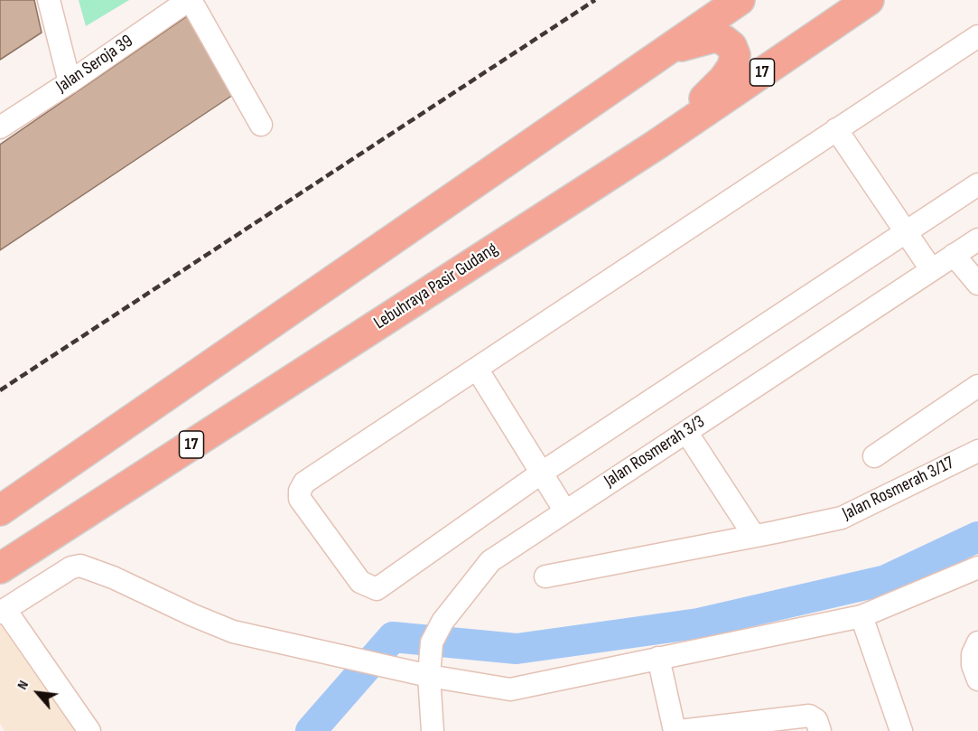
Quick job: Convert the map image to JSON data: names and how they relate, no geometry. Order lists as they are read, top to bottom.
{
  "streets": {
    "highway": ["17", "Lebuhraya Pasir Gudang"],
    "street": ["Jalan Seroja 39", "Jalan Rosmerah 3/3", "Jalan Rosmerah 3/17"]
  },
  "north": "top left"
}
